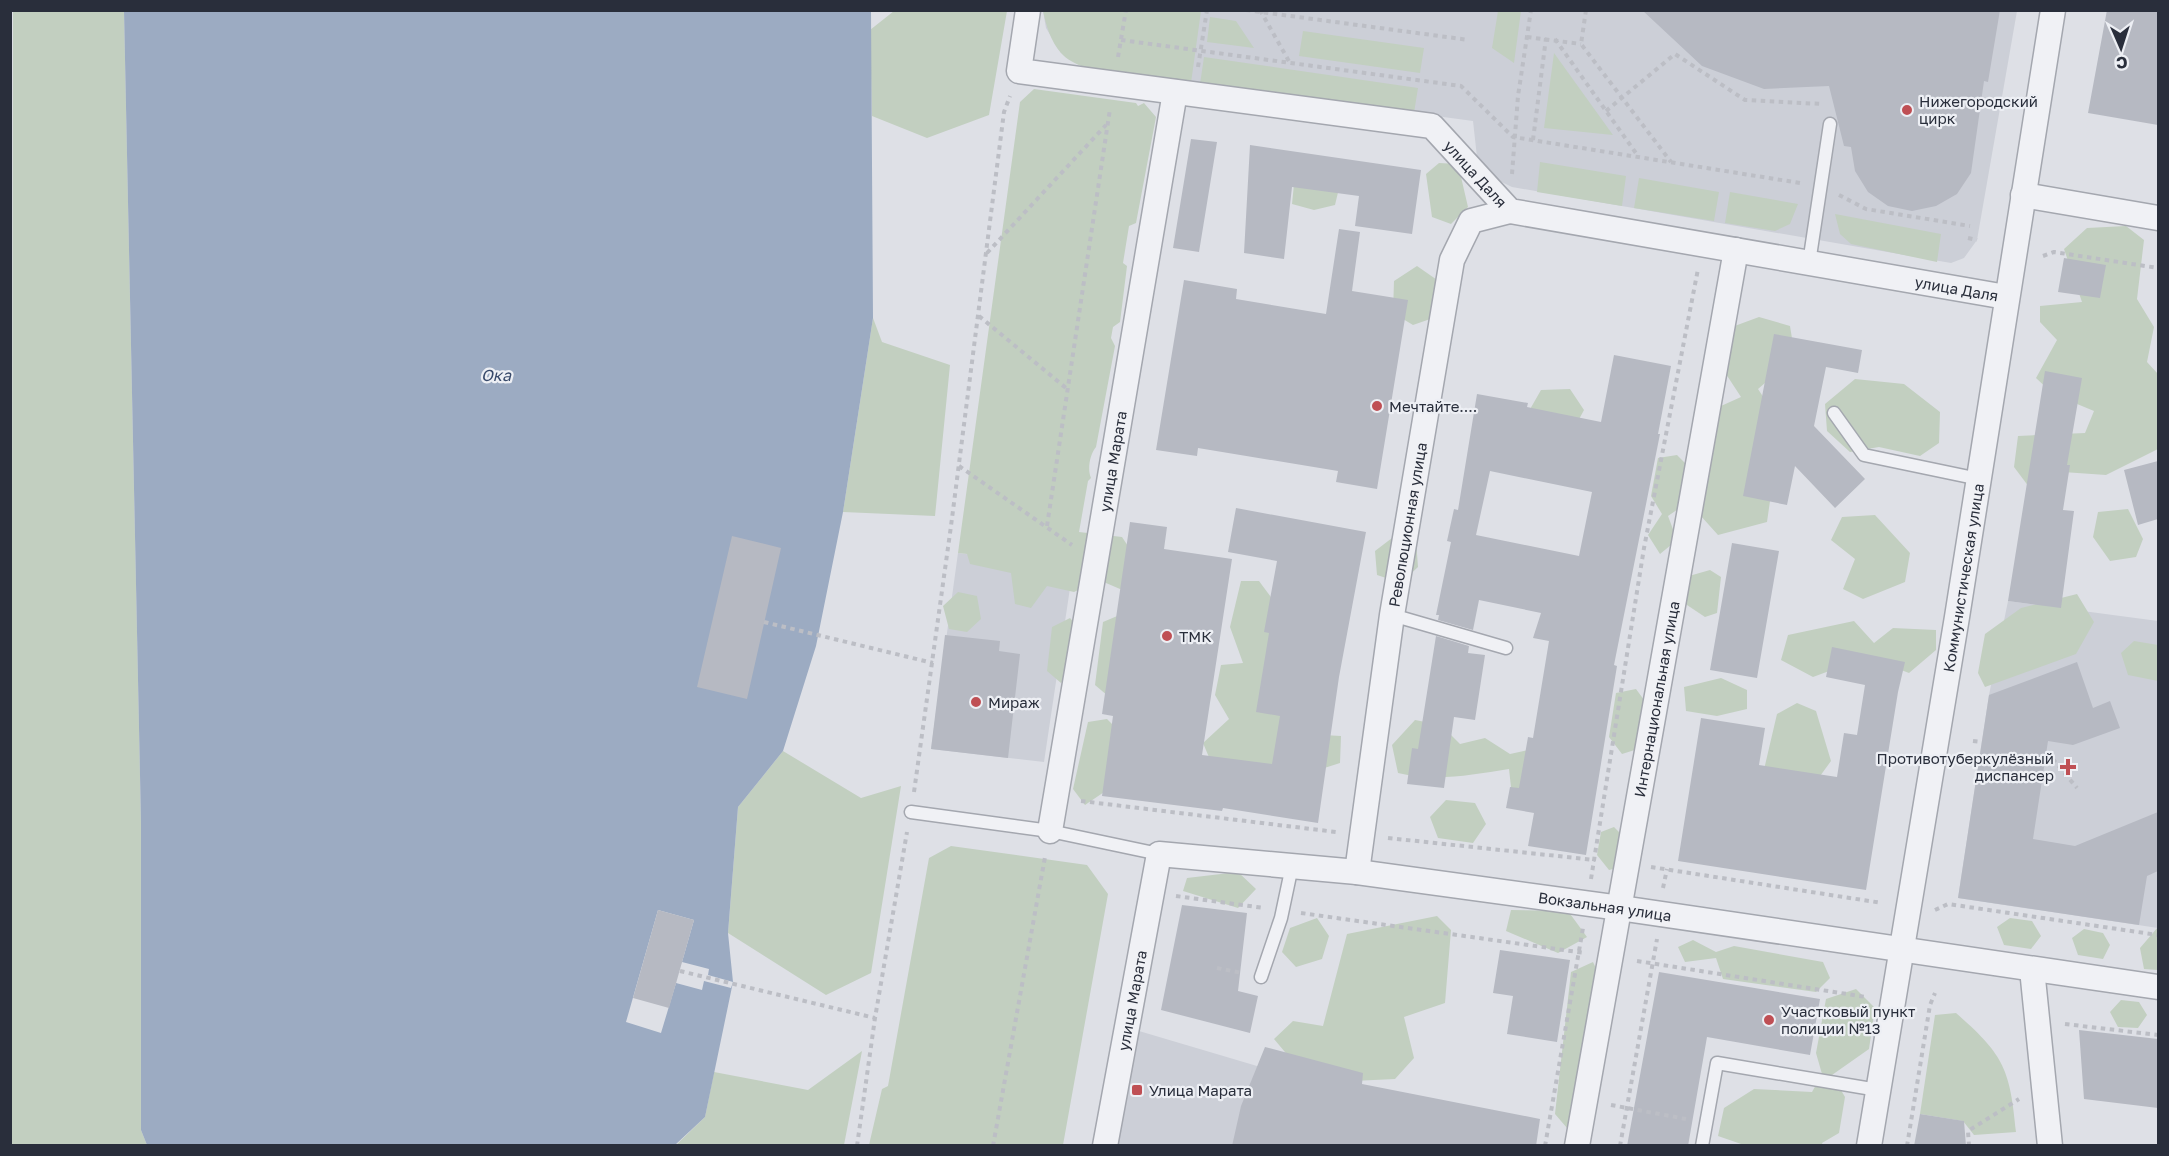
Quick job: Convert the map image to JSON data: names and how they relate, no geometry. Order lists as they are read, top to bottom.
{
  "streets": {
    "street": [
      "улица Даля",
      "улица Марата",
      "Революционная улица",
      "Коммунистическая улица",
      "Интернациональная улица",
      "Вокзальная улица"
    ]
  },
  "crossings": [
    ["улица Даля", "улица Марата"],
    ["улица Даля", "Революционная улица"],
    ["улица Даля", "Коммунистическая улица"],
    ["улица Даля", "Интернациональная улица"],
    ["улица Марата", "Вокзальная улица"],
    ["Революционная улица", "Вокзальная улица"],
    ["Коммунистическая улица", "Вокзальная улица"],
    ["Интернациональная улица", "Вокзальная улица"]
  ],
  "water": ["Ока"],
  "places": {
    "other": [
      "Нижегородский цирк",
      "Мечтайте....",
      "ТМК",
      "Мираж",
      "Участковый пункт полиции №13"
    ],
    "health": ["Противотуберкулёзный диспансер"],
    "transit": ["Улица Марата"]
  },
  "north": "bottom"
}
